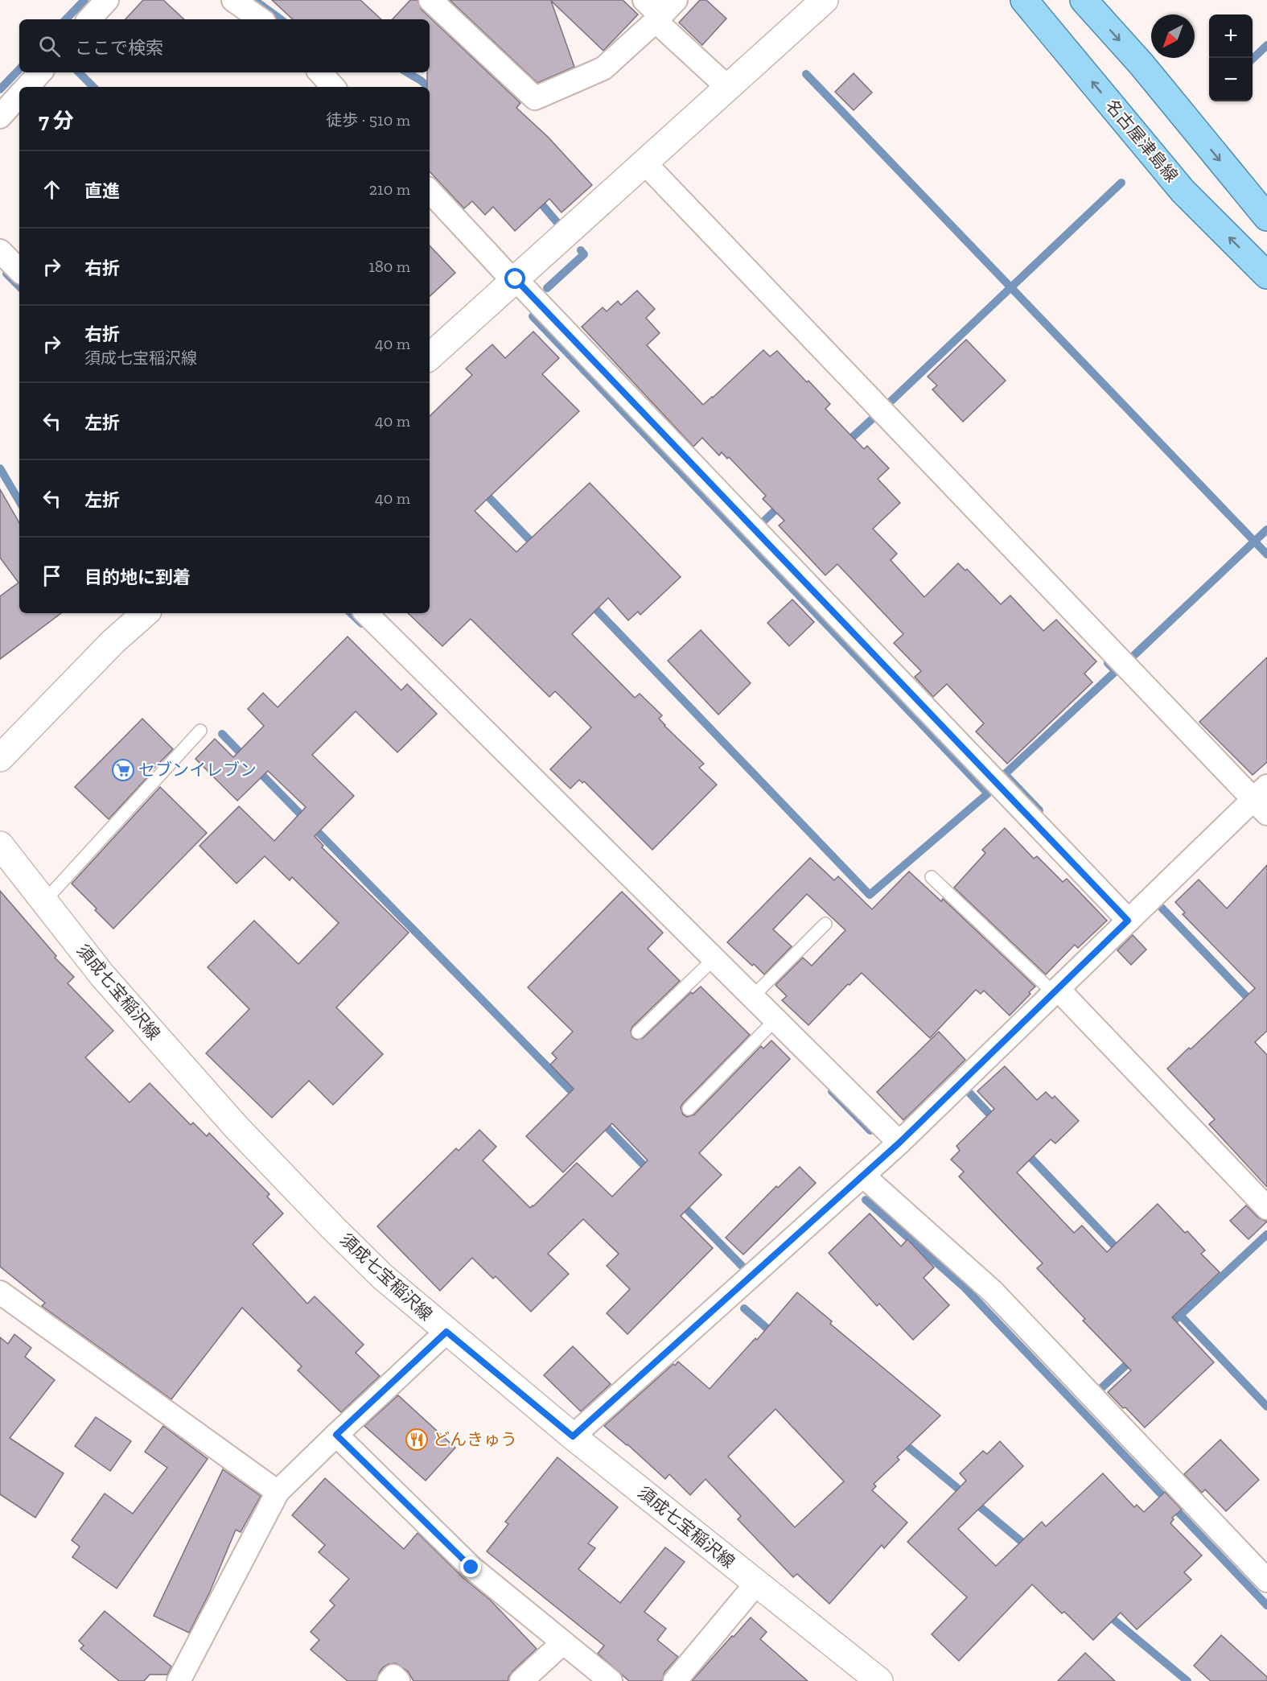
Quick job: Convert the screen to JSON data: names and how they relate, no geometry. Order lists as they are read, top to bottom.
{
  "streets": {
    "main road": ["名古屋津島線", "須成七宝稲沢線"]
  },
  "places": {
    "supermarket": ["セブンイレブン"],
    "restaurant": ["どんきゅう"]
  },
  "north": "bottom left",
  "page": {
    "map_buttons": ["+", "−"],
    "search": "ここで検索",
    "heading": ["7 分", "徒歩 · 510 m"],
    "list": [
      ["直進", "210 m"],
      ["右折", "180 m"],
      ["右折", "須成七宝稲沢線", "40 m"],
      ["左折", "40 m"],
      ["左折", "40 m"],
      "目的地に到着"
    ]
  }
}
